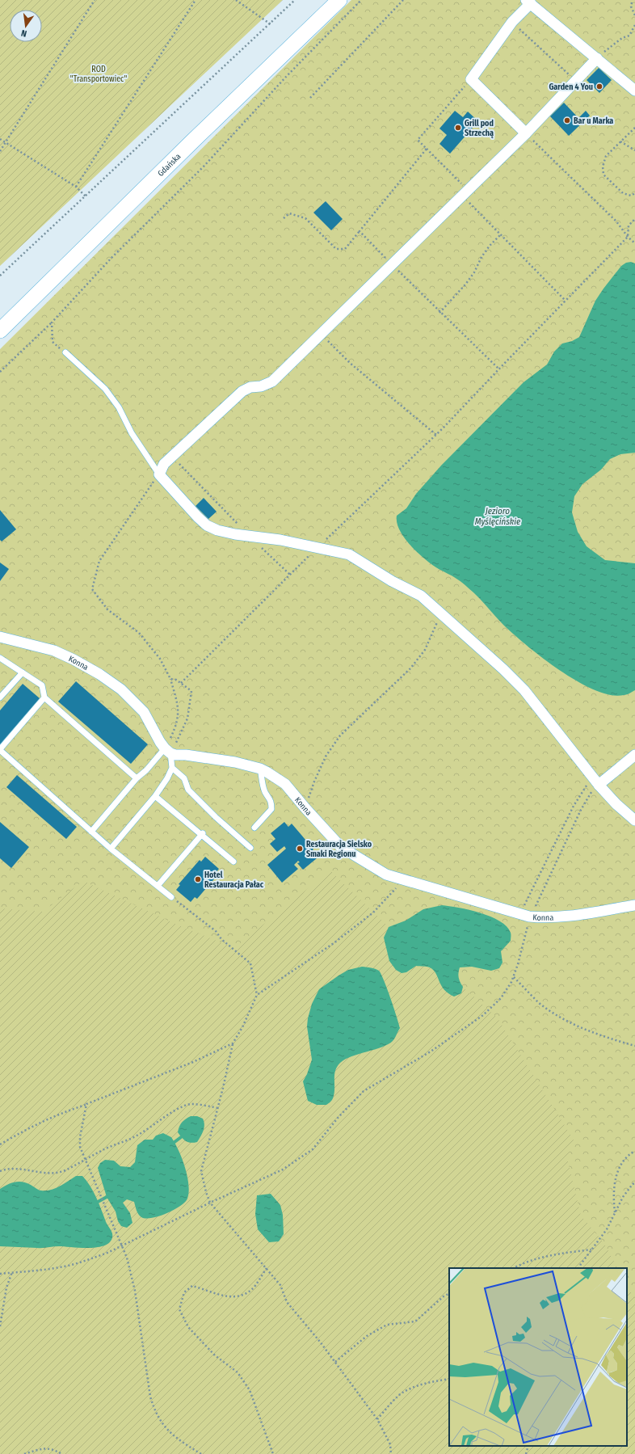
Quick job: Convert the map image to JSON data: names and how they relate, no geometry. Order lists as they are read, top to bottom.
{
  "streets": {
    "main road": ["Gdańska"],
    "street": ["Konna"]
  },
  "water": ["Jezioro Myślęcińskie"],
  "parks": ["ROD \"Transportowiec\""],
  "places": [
    "Garden 4 You",
    "Bar u Marka",
    "Grill pod Strzechą",
    "Restauracja Sielsko Smaki Regionu",
    "Hotel Restauracja Pałac"
  ],
  "north": "bottom"
}
